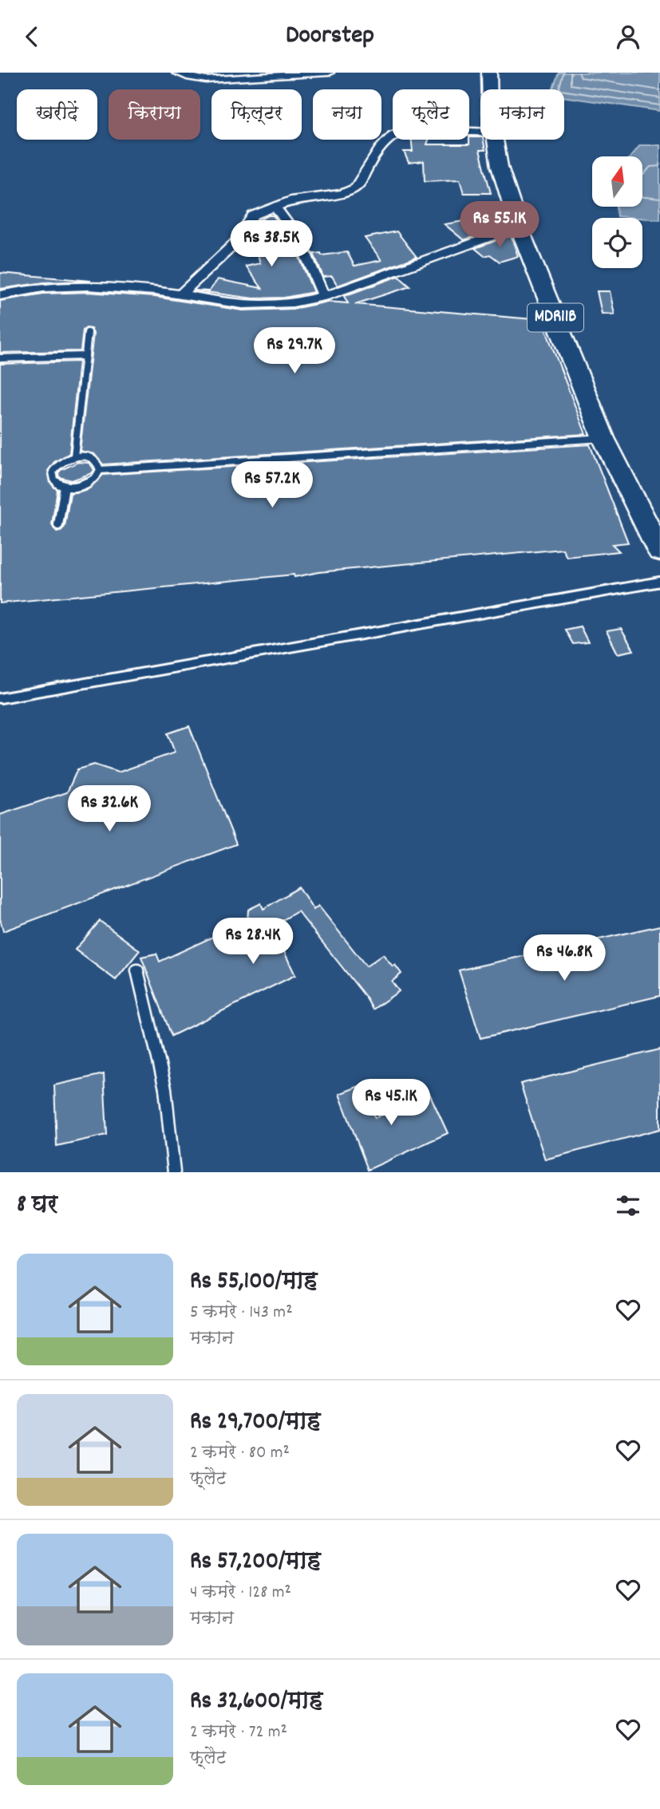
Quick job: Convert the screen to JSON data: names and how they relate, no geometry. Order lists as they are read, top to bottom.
{
  "streets": {
    "main road": ["MDR11B"]
  },
  "north": "top",
  "page": {
    "header": "Doorstep",
    "chip": [
      "खरीदें",
      "किराया",
      "फ़िल्टर",
      "नया",
      "फ़्लैट",
      "मकान"
    ],
    "price": [
      "Rs 55.1K",
      "Rs 38.5K",
      "Rs 29.7K",
      "Rs 57.2K",
      "Rs 32.6K",
      "Rs 28.4K",
      "Rs 46.8K",
      "Rs 45.1K"
    ],
    "heading": "8 घर",
    "list": [
      {
        "name": "Rs 55,100/माह",
        "note": "5 कमरे · 143 m² · मकान"
      },
      {
        "name": "Rs 29,700/माह",
        "note": "2 कमरे · 80 m² · फ़्लैट"
      },
      {
        "name": "Rs 57,200/माह",
        "note": "4 कमरे · 128 m² · मकान"
      },
      {
        "name": "Rs 32,600/माह",
        "note": "2 कमरे · 72 m² · फ़्लैट"
      }
    ]
  }
}
